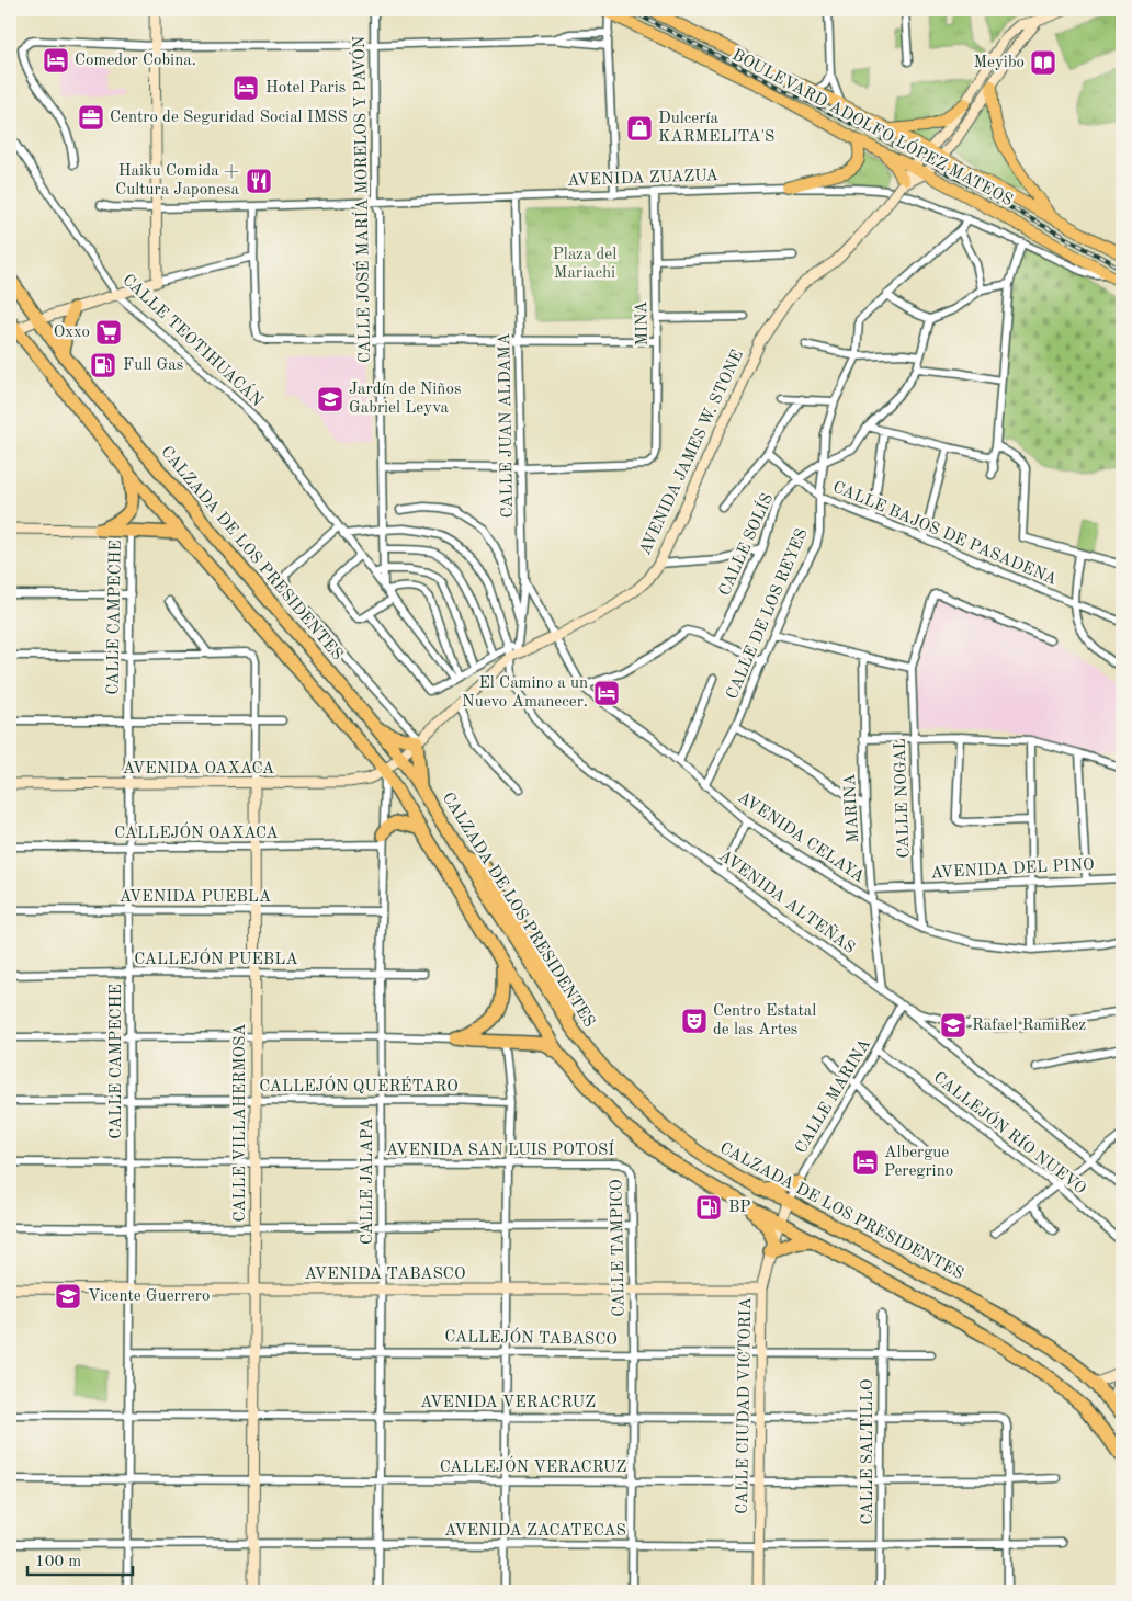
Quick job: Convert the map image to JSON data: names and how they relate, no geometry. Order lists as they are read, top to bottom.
{
  "streets": {
    "highway": ["CALZADA DE LOS PRESIDENTES"],
    "main road": [
      "BOULEVARD ADOLFO LÓPEZ MATEOS",
      "AVENIDA JAMES W. STONE",
      "AVENIDA OAXACA",
      "CALLE VILLAHERMOSA",
      "AVENIDA TABASCO",
      "CALLE CIUDAD VICTORIA"
    ],
    "street": [
      "AVENIDA ZUAZUA",
      "CALLE JOSÉ MARÍA MORELOS Y PAVÓN",
      "MINA",
      "CALLE TEOTIHUACÁN",
      "CALLE JUAN ALDAMA",
      "CALLE BAJOS DE PASADENA",
      "CALLE SOLÍS",
      "CALLE DE LOS REYES",
      "CALLE CAMPECHE",
      "CALLE NOGAL",
      "MARINA",
      "CALLEJÓN OAXACA",
      "AVENIDA CELAYA",
      "AVENIDA DEL PINO",
      "AVENIDA PUEBLA",
      "AVENIDA ALTEÑAS",
      "CALLEJÓN PUEBLA",
      "CALLEJÓN QUERÉTARO",
      "CALLE MARINA",
      "CALLEJÓN RÍO NUEVO",
      "AVENIDA SAN LUIS POTOSÍ",
      "CALLE JALAPA",
      "CALLE TAMPICO",
      "CALLEJÓN TABASCO",
      "AVENIDA VERACRUZ",
      "CALLE SALTILLO",
      "CALLEJÓN VERACRUZ",
      "AVENIDA ZACATECAS"
    ]
  },
  "crossings": [
    ["BOULEVARD ADOLFO LÓPEZ MATEOS", "AVENIDA ZUAZUA"],
    ["BOULEVARD ADOLFO LÓPEZ MATEOS", "AVENIDA JAMES W. STONE"],
    ["AVENIDA ZUAZUA", "CALLE JOSÉ MARÍA MORELOS Y PAVÓN"],
    ["AVENIDA ZUAZUA", "MINA"],
    ["AVENIDA ZUAZUA", "CALLE JUAN ALDAMA"],
    ["CALLE JOSÉ MARÍA MORELOS Y PAVÓN", "CALLE TEOTIHUACÁN"],
    ["MINA", "CALLE JUAN ALDAMA"],
    ["CALLE JUAN ALDAMA", "AVENIDA JAMES W. STONE"],
    ["CALLE JUAN ALDAMA", "AVENIDA CELAYA"],
    ["CALLE JUAN ALDAMA", "AVENIDA ALTEÑAS"],
    ["AVENIDA JAMES W. STONE", "CALZADA DE LOS PRESIDENTES"],
    ["AVENIDA JAMES W. STONE", "AVENIDA OAXACA"],
    ["AVENIDA JAMES W. STONE", "AVENIDA CELAYA"],
    ["AVENIDA JAMES W. STONE", "AVENIDA ALTEÑAS"],
    ["AVENIDA JAMES W. STONE", "CALLE JALAPA"],
    ["CALLE BAJOS DE PASADENA", "CALLE SOLÍS"],
    ["CALLE BAJOS DE PASADENA", "CALLE DE LOS REYES"],
    ["CALLE SOLÍS", "CALLE DE LOS REYES"],
    ["CALZADA DE LOS PRESIDENTES", "CALLE MARINA"],
    ["CALZADA DE LOS PRESIDENTES", "CALLE CIUDAD VICTORIA"],
    ["CALLE DE LOS REYES", "AVENIDA CELAYA"],
    ["CALLE CAMPECHE", "AVENIDA OAXACA"],
    ["CALLE CAMPECHE", "CALLEJÓN OAXACA"],
    ["CALLE CAMPECHE", "AVENIDA PUEBLA"],
    ["CALLE CAMPECHE", "CALLEJÓN PUEBLA"],
    ["CALLE CAMPECHE", "CALLEJÓN QUERÉTARO"],
    ["CALLE CAMPECHE", "AVENIDA SAN LUIS POTOSÍ"],
    ["CALLE CAMPECHE", "AVENIDA TABASCO"],
    ["CALLE CAMPECHE", "CALLEJÓN TABASCO"],
    ["CALLE CAMPECHE", "AVENIDA VERACRUZ"],
    ["CALLE CAMPECHE", "CALLEJÓN VERACRUZ"],
    ["CALLE CAMPECHE", "AVENIDA ZACATECAS"],
    ["AVENIDA OAXACA", "CALLE VILLAHERMOSA"],
    ["AVENIDA OAXACA", "CALLE JALAPA"],
    ["CALLE NOGAL", "AVENIDA CELAYA"],
    ["CALLE NOGAL", "AVENIDA DEL PINO"],
    ["MARINA", "AVENIDA CELAYA"],
    ["MARINA", "AVENIDA DEL PINO"],
    ["MARINA", "AVENIDA ALTEÑAS"],
    ["CALLEJÓN OAXACA", "CALLE VILLAHERMOSA"],
    ["CALLEJÓN OAXACA", "CALLE JALAPA"],
    ["AVENIDA PUEBLA", "CALLE VILLAHERMOSA"],
    ["AVENIDA PUEBLA", "CALLE JALAPA"],
    ["AVENIDA ALTEÑAS", "CALLE MARINA"],
    ["CALLEJÓN PUEBLA", "CALLE VILLAHERMOSA"],
    ["CALLEJÓN PUEBLA", "CALLE JALAPA"],
    ["CALLEJÓN QUERÉTARO", "CALLE VILLAHERMOSA"],
    ["CALLEJÓN QUERÉTARO", "CALLE JALAPA"],
    ["CALLE MARINA", "CALLEJÓN RÍO NUEVO"],
    ["CALLE MARINA", "CALLE CIUDAD VICTORIA"],
    ["CALLE VILLAHERMOSA", "AVENIDA SAN LUIS POTOSÍ"],
    ["CALLE VILLAHERMOSA", "AVENIDA TABASCO"],
    ["CALLE VILLAHERMOSA", "CALLEJÓN TABASCO"],
    ["CALLE VILLAHERMOSA", "AVENIDA VERACRUZ"],
    ["CALLE VILLAHERMOSA", "CALLEJÓN VERACRUZ"],
    ["CALLE VILLAHERMOSA", "AVENIDA ZACATECAS"],
    ["AVENIDA SAN LUIS POTOSÍ", "CALLE JALAPA"],
    ["AVENIDA SAN LUIS POTOSÍ", "CALLE TAMPICO"],
    ["CALLE JALAPA", "AVENIDA TABASCO"],
    ["CALLE JALAPA", "CALLEJÓN TABASCO"],
    ["CALLE JALAPA", "AVENIDA VERACRUZ"],
    ["CALLE JALAPA", "CALLEJÓN VERACRUZ"],
    ["CALLE JALAPA", "AVENIDA ZACATECAS"],
    ["CALLE TAMPICO", "AVENIDA TABASCO"],
    ["CALLE TAMPICO", "CALLEJÓN TABASCO"],
    ["CALLE TAMPICO", "AVENIDA VERACRUZ"],
    ["CALLE TAMPICO", "CALLEJÓN VERACRUZ"],
    ["CALLE TAMPICO", "AVENIDA ZACATECAS"],
    ["AVENIDA TABASCO", "CALLE CIUDAD VICTORIA"],
    ["CALLEJÓN TABASCO", "CALLE CIUDAD VICTORIA"],
    ["CALLEJÓN TABASCO", "CALLE SALTILLO"],
    ["AVENIDA VERACRUZ", "CALLE CIUDAD VICTORIA"],
    ["AVENIDA VERACRUZ", "CALLE SALTILLO"],
    ["AVENIDA VERACRUZ", "CALLEJÓN VERACRUZ"],
    ["CALLE CIUDAD VICTORIA", "CALLEJÓN VERACRUZ"],
    ["CALLE CIUDAD VICTORIA", "AVENIDA ZACATECAS"],
    ["CALLE SALTILLO", "CALLEJÓN VERACRUZ"],
    ["CALLE SALTILLO", "AVENIDA ZACATECAS"]
  ],
  "parks": ["Plaza del Mariachi"],
  "places": {
    "hotel": [
      "Comedor Cobina.",
      "Hotel Paris",
      "El Camino a un Nuevo Amanecer.",
      "Albergue Peregrino"
    ],
    "library": ["Meyibo"],
    "office": ["Centro de Seguridad Social IMSS"],
    "shop": ["Dulcería KARMELITA'S"],
    "restaurant": ["Haiku Comida + Cultura Japonesa"],
    "supermarket": ["Oxxo"],
    "fuel station": ["Full Gas", "BP"],
    "school or university": ["Jardín de Niños Gabriel Leyva", "Rafael RamiRez", "Vicente Guerrero"],
    "theatre": ["Centro Estatal de las Artes"]
  },
  "scale_bar": "100 m"
}
